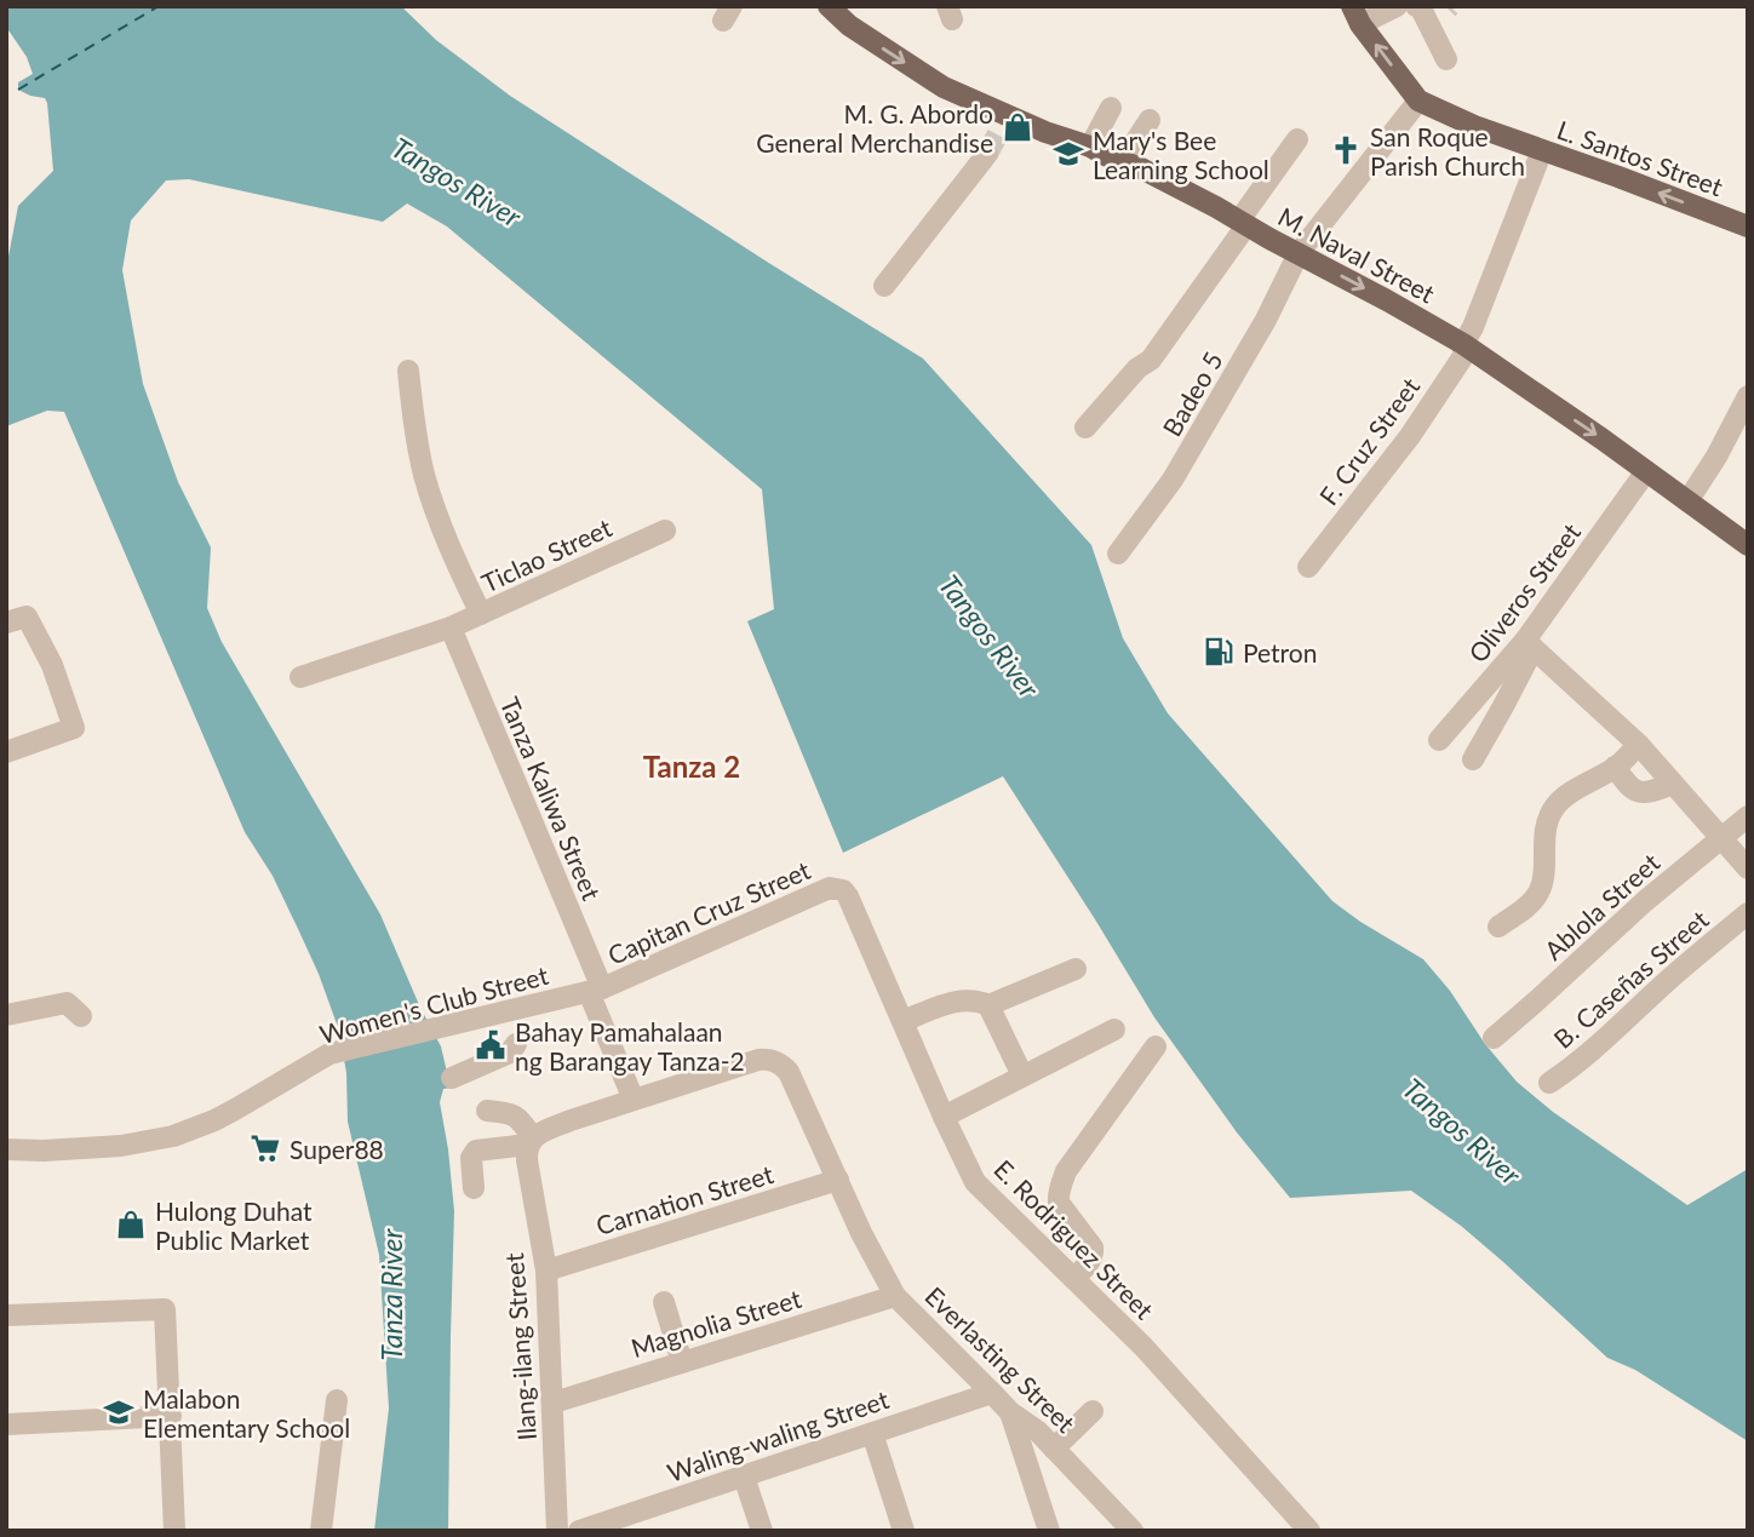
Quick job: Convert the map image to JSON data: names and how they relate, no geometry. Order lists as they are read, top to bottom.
{
  "streets": {
    "main road": ["L. Santos Street", "M. Naval Street"],
    "street": [
      "Badeo 5",
      "F. Cruz Street",
      "Ticlao Street",
      "Oliveros Street",
      "Tanza Kaliwa Street",
      "Ablola Street",
      "Capitan Cruz Street",
      "B. Caseñas Street",
      "Women's Club Street",
      "Carnation Street",
      "E. Rodriguez Street",
      "Magnolia Street",
      "Ilang-ilang Street",
      "Everlasting Street",
      "Waling-waling Street"
    ]
  },
  "crossings": [
    ["L. Santos Street", "Badeo 5"],
    ["L. Santos Street", "F. Cruz Street"],
    ["M. Naval Street", "Badeo 5"],
    ["M. Naval Street", "F. Cruz Street"],
    ["M. Naval Street", "Oliveros Street"],
    ["Ticlao Street", "Tanza Kaliwa Street"],
    ["Tanza Kaliwa Street", "Capitan Cruz Street"],
    ["Tanza Kaliwa Street", "Women's Club Street"],
    ["Tanza Kaliwa Street", "Everlasting Street"],
    ["Capitan Cruz Street", "Women's Club Street"],
    ["Capitan Cruz Street", "E. Rodriguez Street"],
    ["Carnation Street", "Ilang-ilang Street"],
    ["Carnation Street", "Everlasting Street"],
    ["Magnolia Street", "Ilang-ilang Street"],
    ["Magnolia Street", "Everlasting Street"],
    ["Everlasting Street", "Waling-waling Street"]
  ],
  "one_way": ["L. Santos Street", "M. Naval Street"],
  "districts": ["Tanza 2"],
  "water": ["Tangos River", "Tanza River"],
  "places": {
    "shop": ["M. G. Abordo General Merchandise", "Hulong Duhat Public Market"],
    "church": ["San Roque Parish Church"],
    "school or university": ["Mary's Bee Learning School", "Malabon Elementary School"],
    "fuel station": ["Petron"],
    "public building": ["Bahay Pamahalaan ng Barangay Tanza-2"],
    "supermarket": ["Super88"]
  }
}
